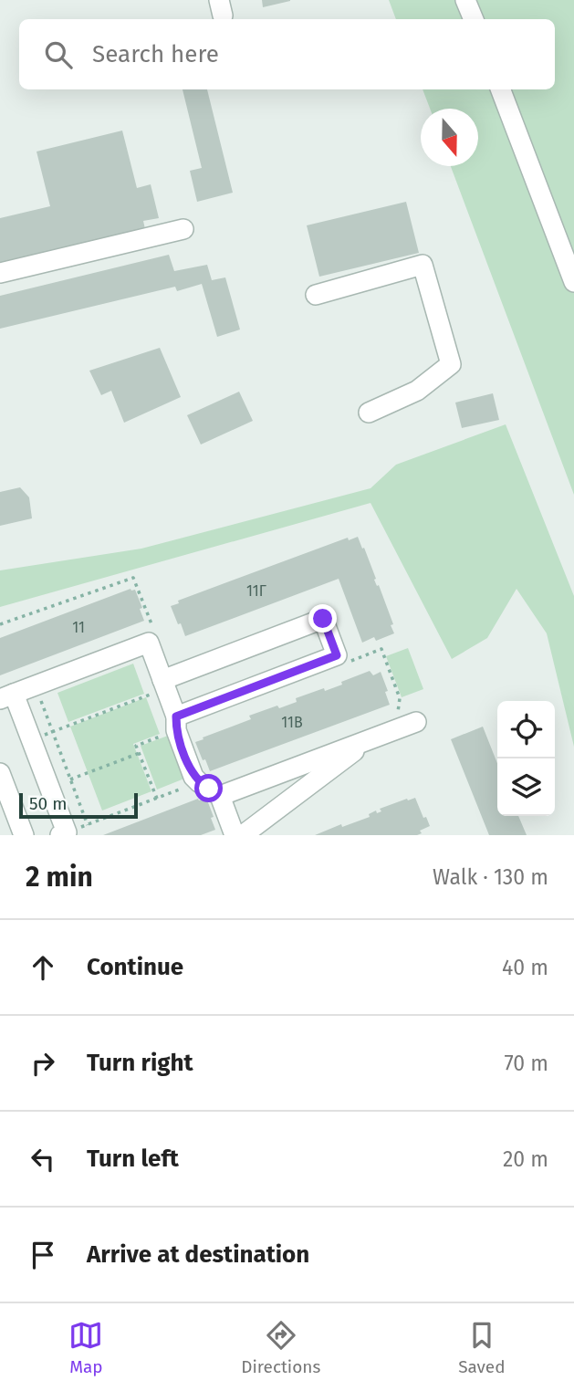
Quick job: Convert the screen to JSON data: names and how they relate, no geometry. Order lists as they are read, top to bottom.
{
  "house_numbers": ["11Г", "11", "11В"],
  "scale_bar": "50 m",
  "north": "bottom",
  "page": {
    "search": "Search here",
    "scale": "50 m",
    "heading": ["2 min", "Walk · 130 m"],
    "list": [
      ["Continue", "40 m"],
      ["Turn right", "70 m"],
      ["Turn left", "20 m"],
      "Arrive at destination"
    ],
    "nav": ["Map", "Directions", "Saved"]
  }
}
